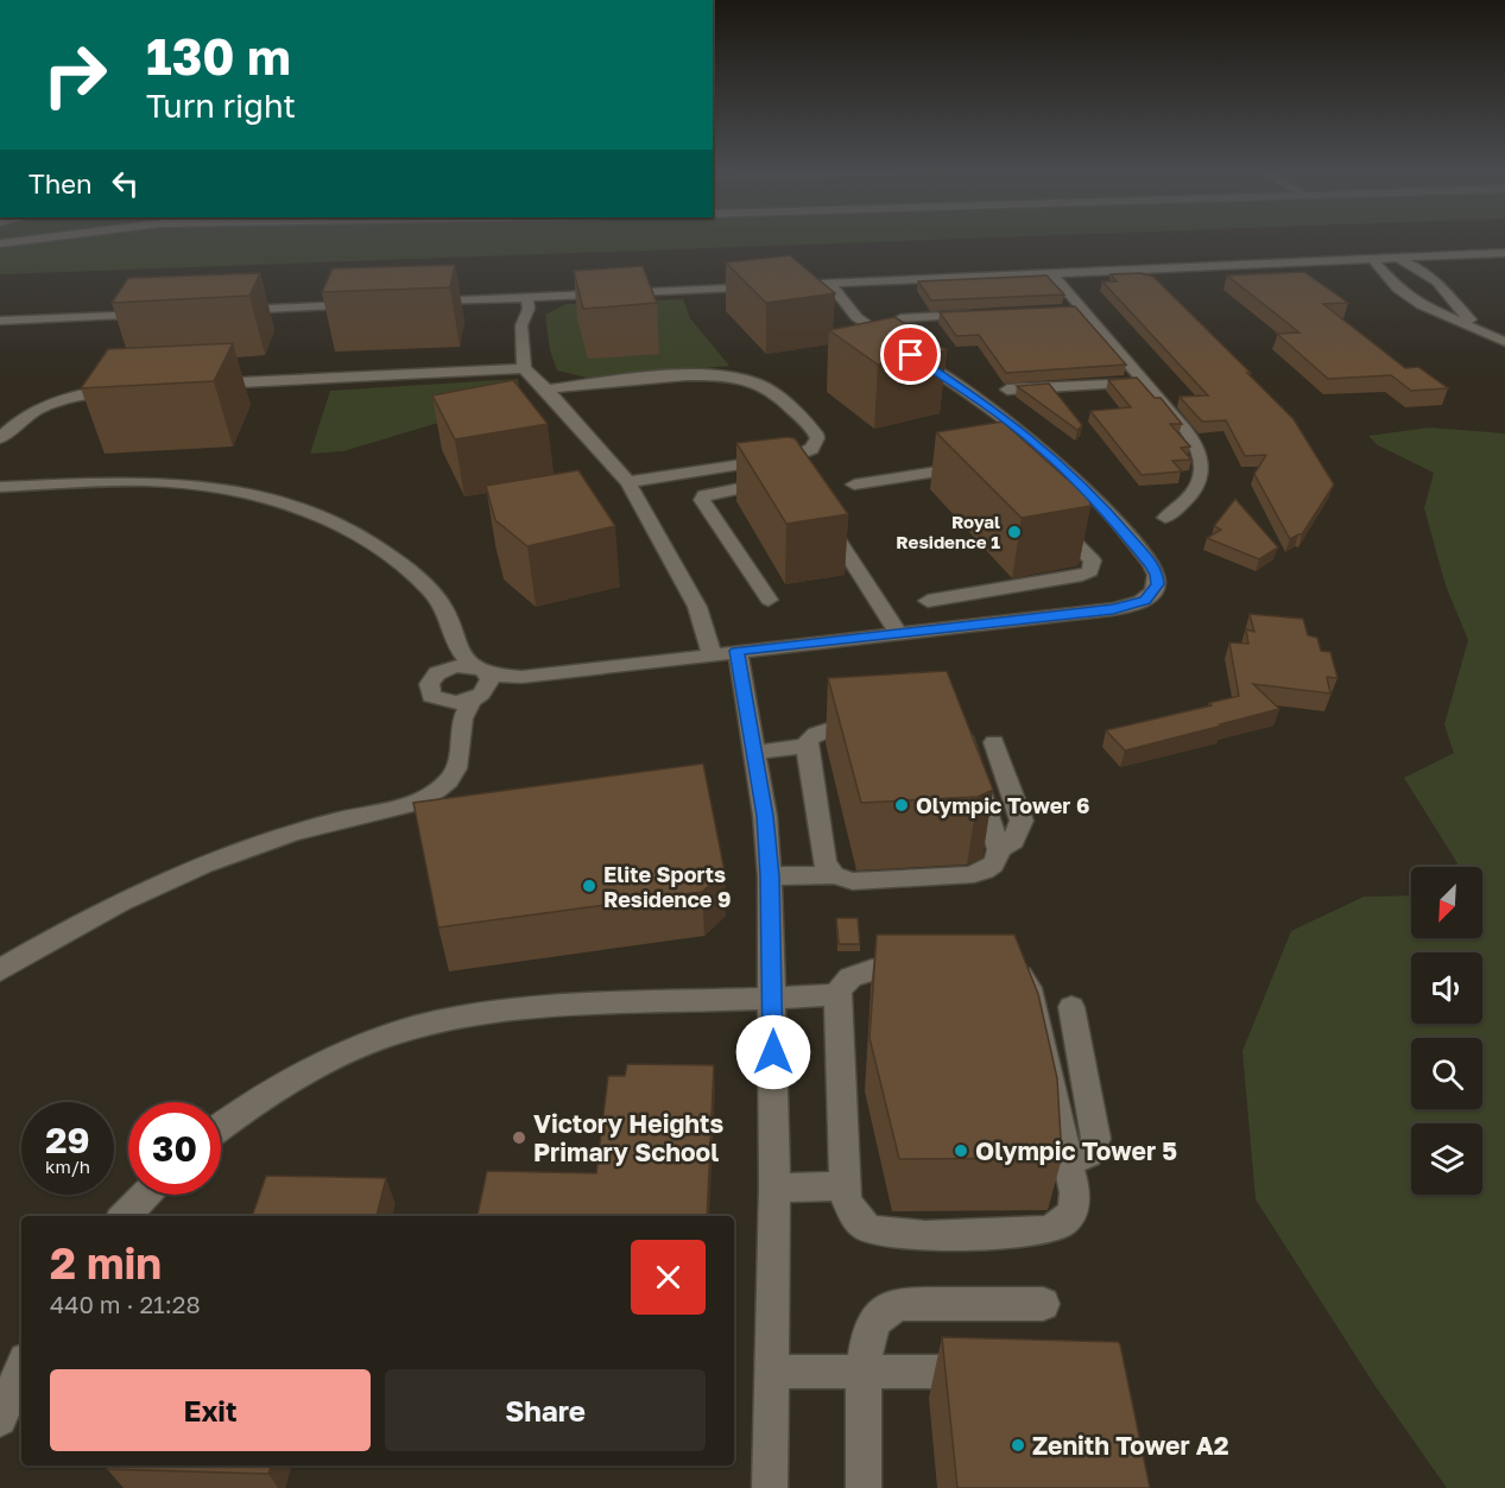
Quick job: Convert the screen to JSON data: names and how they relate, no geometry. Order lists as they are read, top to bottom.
{
  "places": [
    "Royal Residence 1",
    "Olympic Tower 6",
    "Elite Sports Residence 9",
    "Victory Heights Primary School",
    "Olympic Tower 5",
    "Zenith Tower A2"
  ],
  "north": "bottom left",
  "page": {
    "turn": ["130 m", "Turn right"],
    "then": "Then",
    "speed": "29 km/h",
    "limit": "30",
    "heading": ["2 min", "440 m · 21:28"],
    "buttons": ["Exit", "Share"]
  }
}
